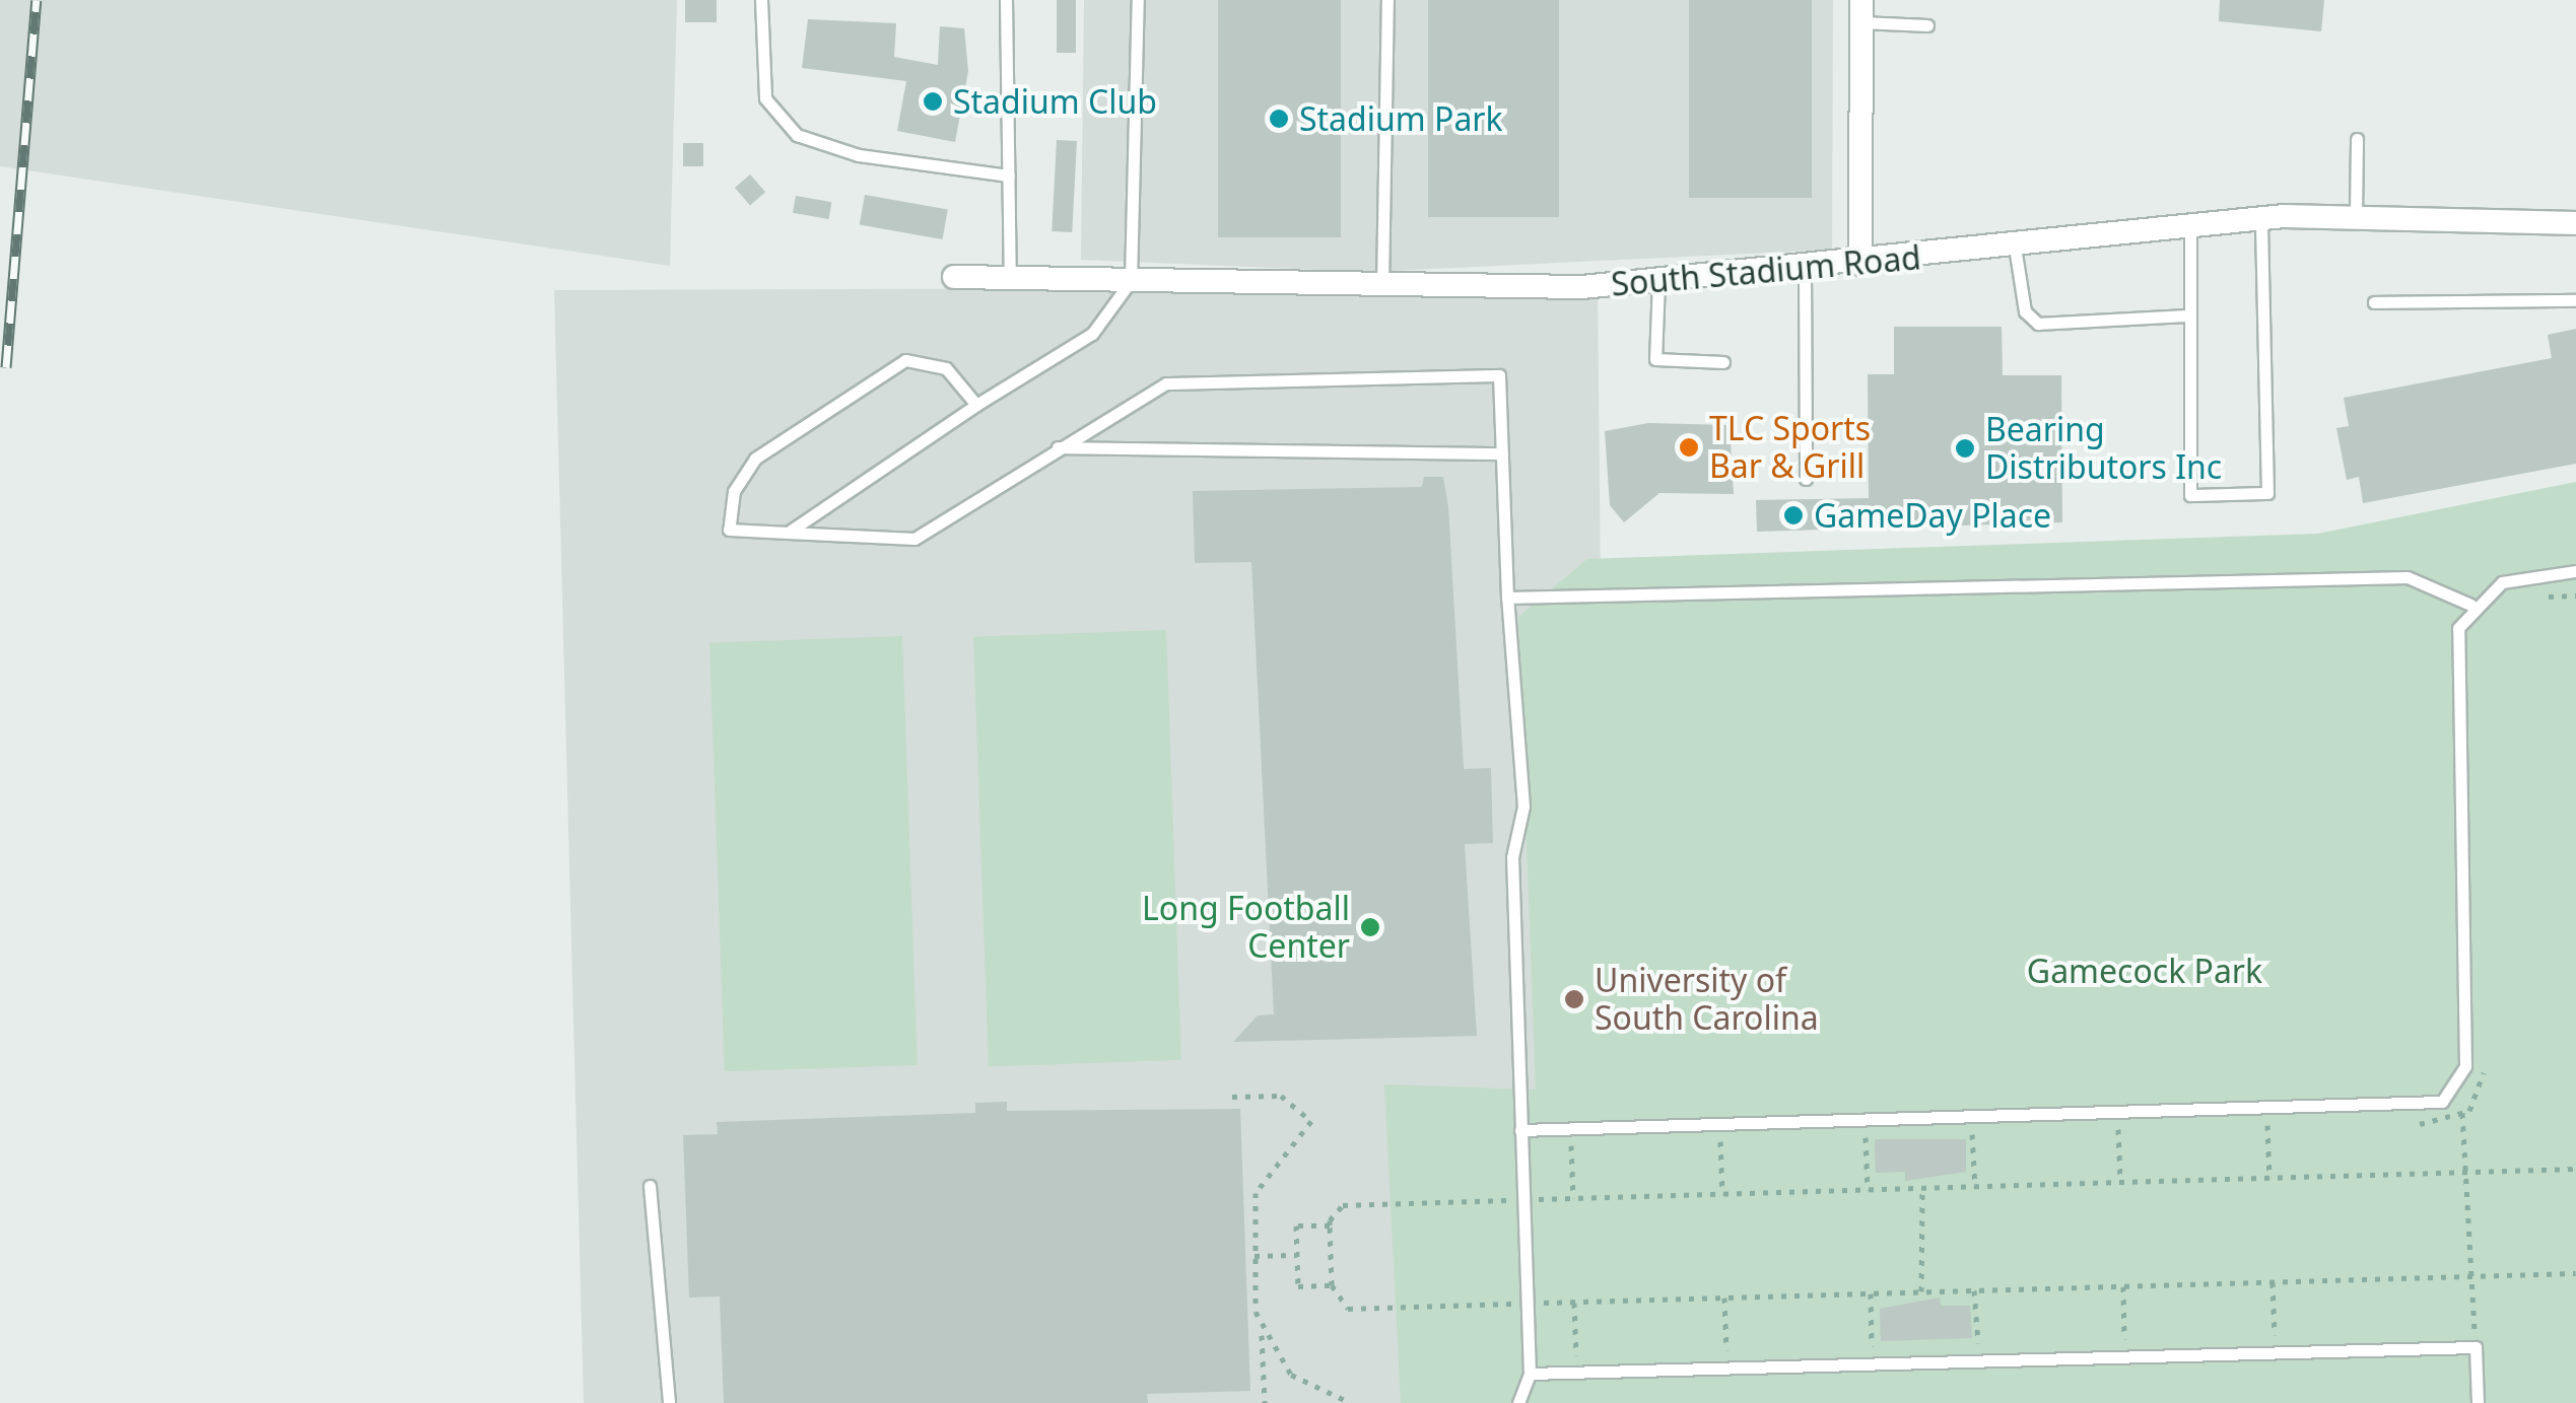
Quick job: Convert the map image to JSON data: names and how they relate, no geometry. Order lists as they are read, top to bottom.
{
  "streets": {
    "street": ["South Stadium Road"]
  },
  "parks": ["Gamecock Park"],
  "places": [
    "Stadium Club",
    "Stadium Park",
    "TLC Sports Bar & Grill",
    "Bearing Distributors Inc",
    "GameDay Place",
    "Long Football Center",
    "University of South Carolina"
  ]
}
